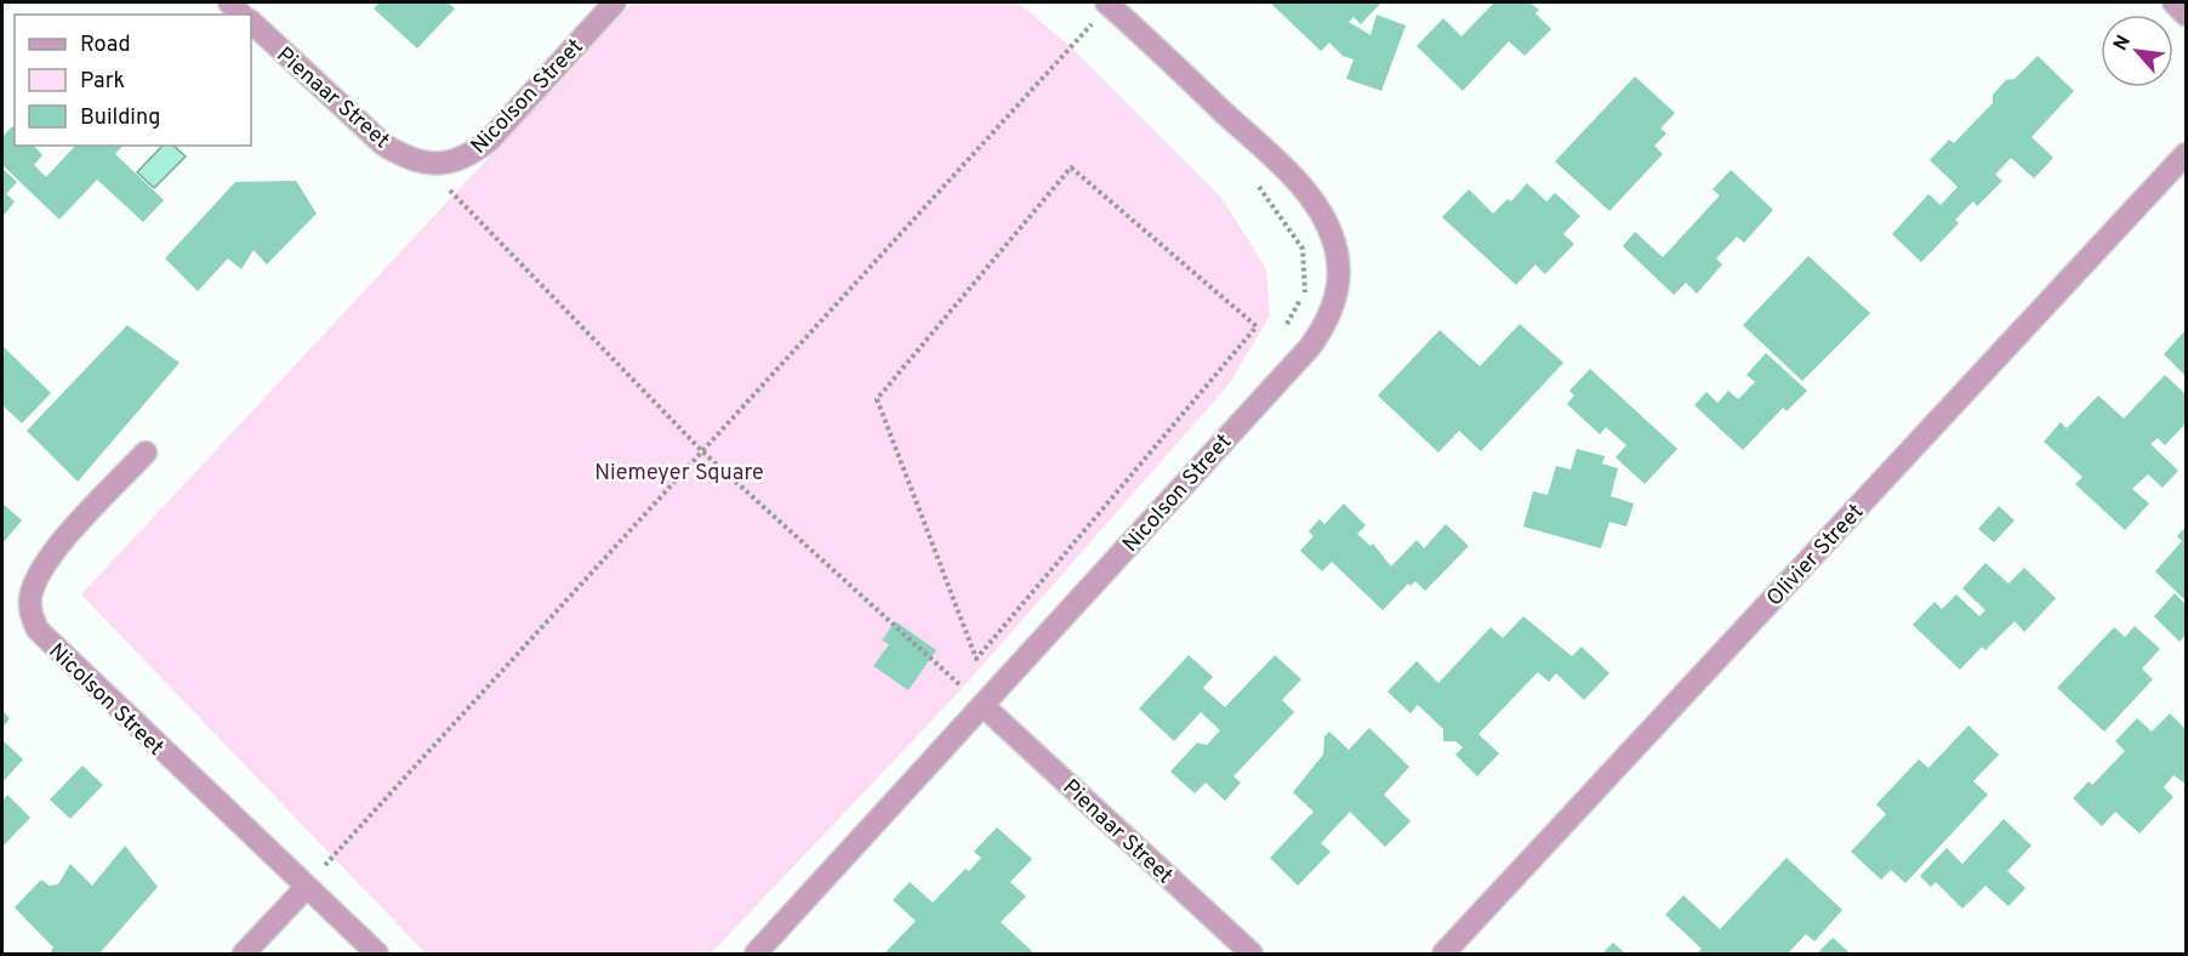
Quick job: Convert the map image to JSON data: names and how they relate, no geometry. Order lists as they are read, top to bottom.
{
  "streets": {
    "street": ["Nicolson Street", "Pienaar Street", "Olivier Street"]
  },
  "crossings": [
    ["Nicolson Street", "Pienaar Street"]
  ],
  "parks": ["Niemeyer Square"],
  "legend": ["Road", "Park", "Building"],
  "north": "top left"
}
